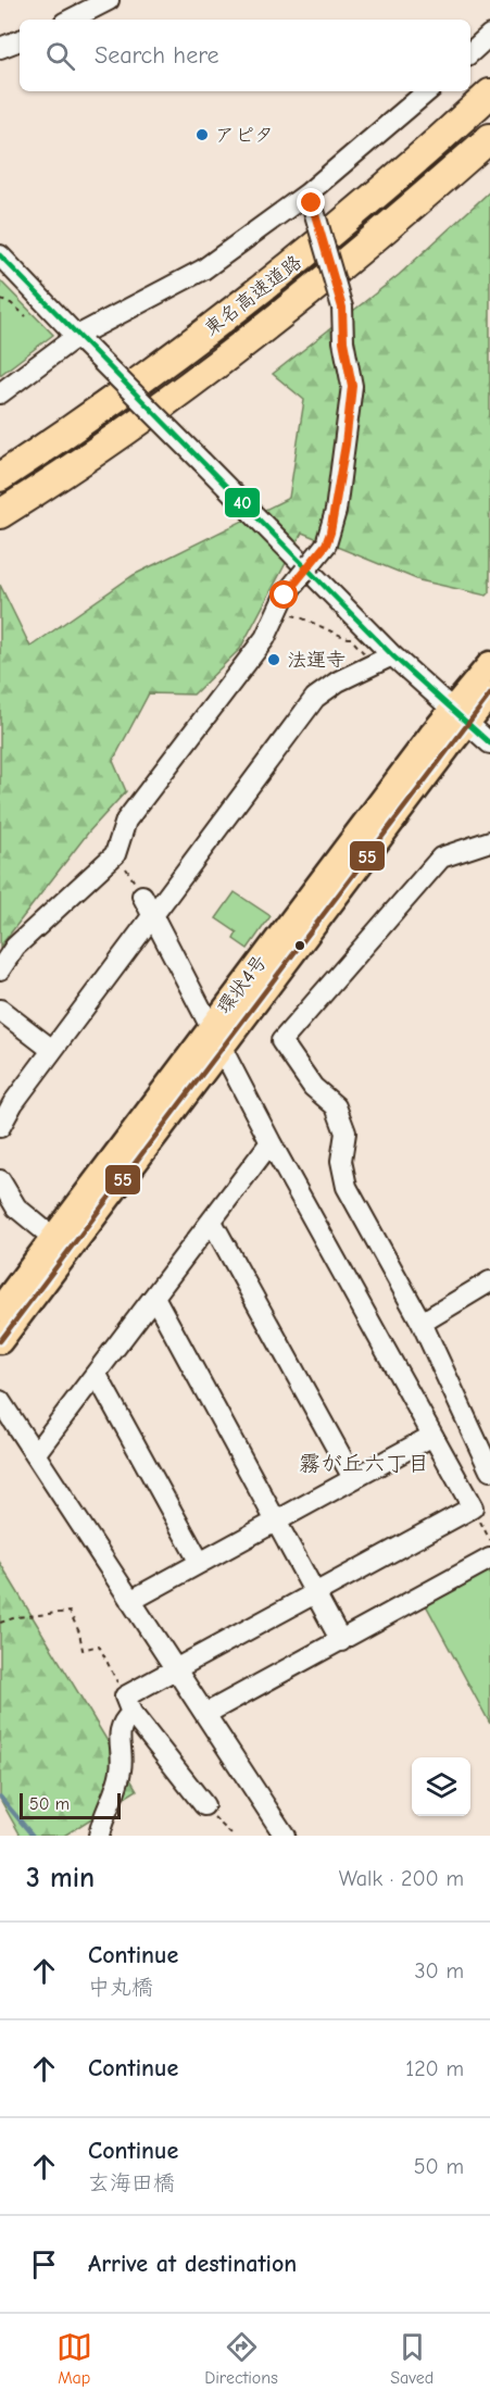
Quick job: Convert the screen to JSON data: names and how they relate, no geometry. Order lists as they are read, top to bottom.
{
  "streets": {
    "highway": ["東名高速道路"],
    "main road": ["環状4号"]
  },
  "districts": ["霧が丘六丁目"],
  "places": ["アピタ", "法運寺"],
  "lines": ["transit line 40", "transit line 55"],
  "scale_bar": "50 m",
  "page": {
    "search": "Search here",
    "scale": "50 m",
    "heading": ["3 min", "Walk · 200 m"],
    "list": [
      ["Continue", "中丸橋", "30 m"],
      ["Continue", "120 m"],
      ["Continue", "玄海田橋", "50 m"],
      "Arrive at destination"
    ],
    "nav": ["Map", "Directions", "Saved"]
  }
}
